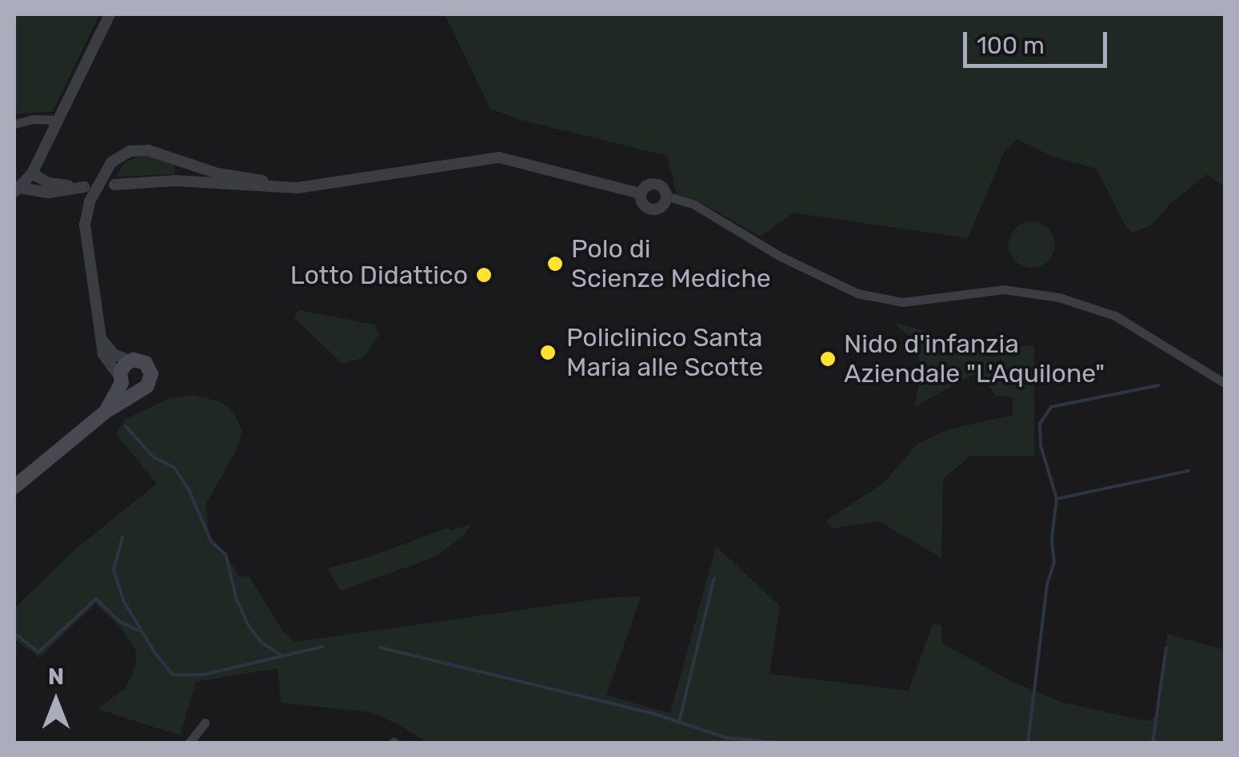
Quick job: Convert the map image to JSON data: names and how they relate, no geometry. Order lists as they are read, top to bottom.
{
  "places": [
    "Polo di Scienze Mediche",
    "Lotto Didattico",
    "Policlinico Santa Maria alle Scotte",
    "Nido d'infanzia Aziendale \"L'Aquilone\""
  ],
  "scale_bar": "100 m",
  "north": "top"
}
